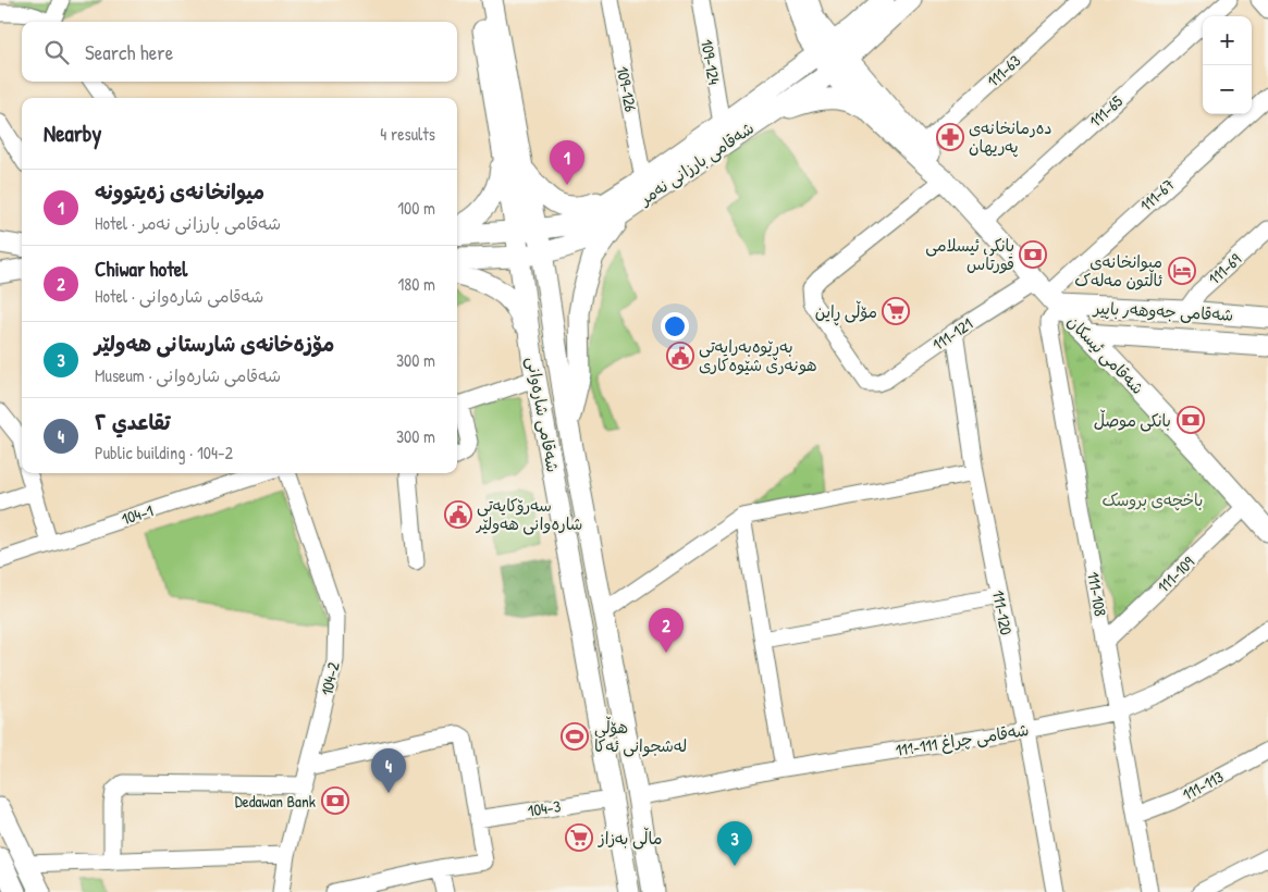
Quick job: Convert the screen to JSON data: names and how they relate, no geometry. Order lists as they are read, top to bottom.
{
  "streets": {
    "main road": [
      "شەقامی بارزانی نەمر",
      "شەقامی جەوهەر باپیر",
      "شەقامی ئیسکان",
      "شەقامی شارەوانی"
    ],
    "street": [
      "109-124",
      "111-63",
      "109-126",
      "111-65",
      "111-67",
      "111-69",
      "111-121",
      "104-1",
      "111-109",
      "111-108",
      "111-120",
      "104-2",
      "شەقامی چراغ 111-111",
      "111-113",
      "104-3"
    ]
  },
  "crossings": [
    ["109-124", "شەقامی بارزانی نەمر"],
    ["109-126", "شەقامی بارزانی نەمر"],
    ["111-65", "شەقامی ئیسکان"],
    ["شەقامی بارزانی نەمر", "شەقامی ئیسکان"],
    ["شەقامی بارزانی نەمر", "شەقامی شارەوانی"],
    ["111-67", "شەقامی جەوهەر باپیر"],
    ["111-67", "111-121"],
    ["111-67", "شەقامی ئیسکان"],
    ["111-67", "111-108"],
    ["111-69", "شەقامی جەوهەر باپیر"],
    ["شەقامی جەوهەر باپیر", "111-121"],
    ["شەقامی جەوهەر باپیر", "شەقامی ئیسکان"],
    ["شەقامی جەوهەر باپیر", "111-108"],
    ["111-121", "شەقامی ئیسکان"],
    ["111-121", "111-108"],
    ["111-121", "111-120"],
    ["شەقامی ئیسکان", "111-109"],
    ["شەقامی ئیسکان", "111-108"],
    ["شەقامی شارەوانی", "شەقامی چراغ 111-111"],
    ["شەقامی شارەوانی", "104-3"],
    ["111-109", "111-108"],
    ["111-108", "شەقامی چراغ 111-111"],
    ["111-108", "111-113"],
    ["111-120", "شەقامی چراغ 111-111"]
  ],
  "parks": ["باخچەی بروسک"],
  "places": {
    "pharmacy": ["دەرمانخانەی پەریهان"],
    "bank": ["بانکی ئیسلامی قورتاس", "بانکی موصڵ", "Dedawan Bank"],
    "hotel": ["میوانخانەی ئاڵتون مەلەک"],
    "supermarket": ["مۆڵی ڕاین", "ماڵی بەزاز"],
    "public building": ["بەڕێوەبەرایەتی هونەری شێوەکاری", "سەرۆکایەتی شارەوانی هەولێر"],
    "sports": ["هۆڵی لەشجوانی ئەکا"]
  },
  "page": {
    "map_buttons": ["+", "−"],
    "search": "Search here",
    "heading": ["Nearby", "4 results"],
    "pins": [
      "1",
      "2",
      "4",
      "3"
    ],
    "list": [
      {
        "mark": "1",
        "name": "میوانخانەی زەیتوونە",
        "note": "Hotel · شەقامی بارزانی نەمر",
        "value": "100 m"
      },
      {
        "mark": "2",
        "name": "Chiwar hotel",
        "note": "Hotel · شەقامی شارەوانی",
        "value": "180 m"
      },
      {
        "mark": "3",
        "name": "مۆزەخانەی شارستانی هەولێر",
        "note": "Museum · شەقامی شارەوانی",
        "value": "300 m"
      },
      {
        "mark": "4",
        "name": "تقاعدي ٢",
        "note": "Public building · 104-2",
        "value": "300 m"
      }
    ]
  }
}
